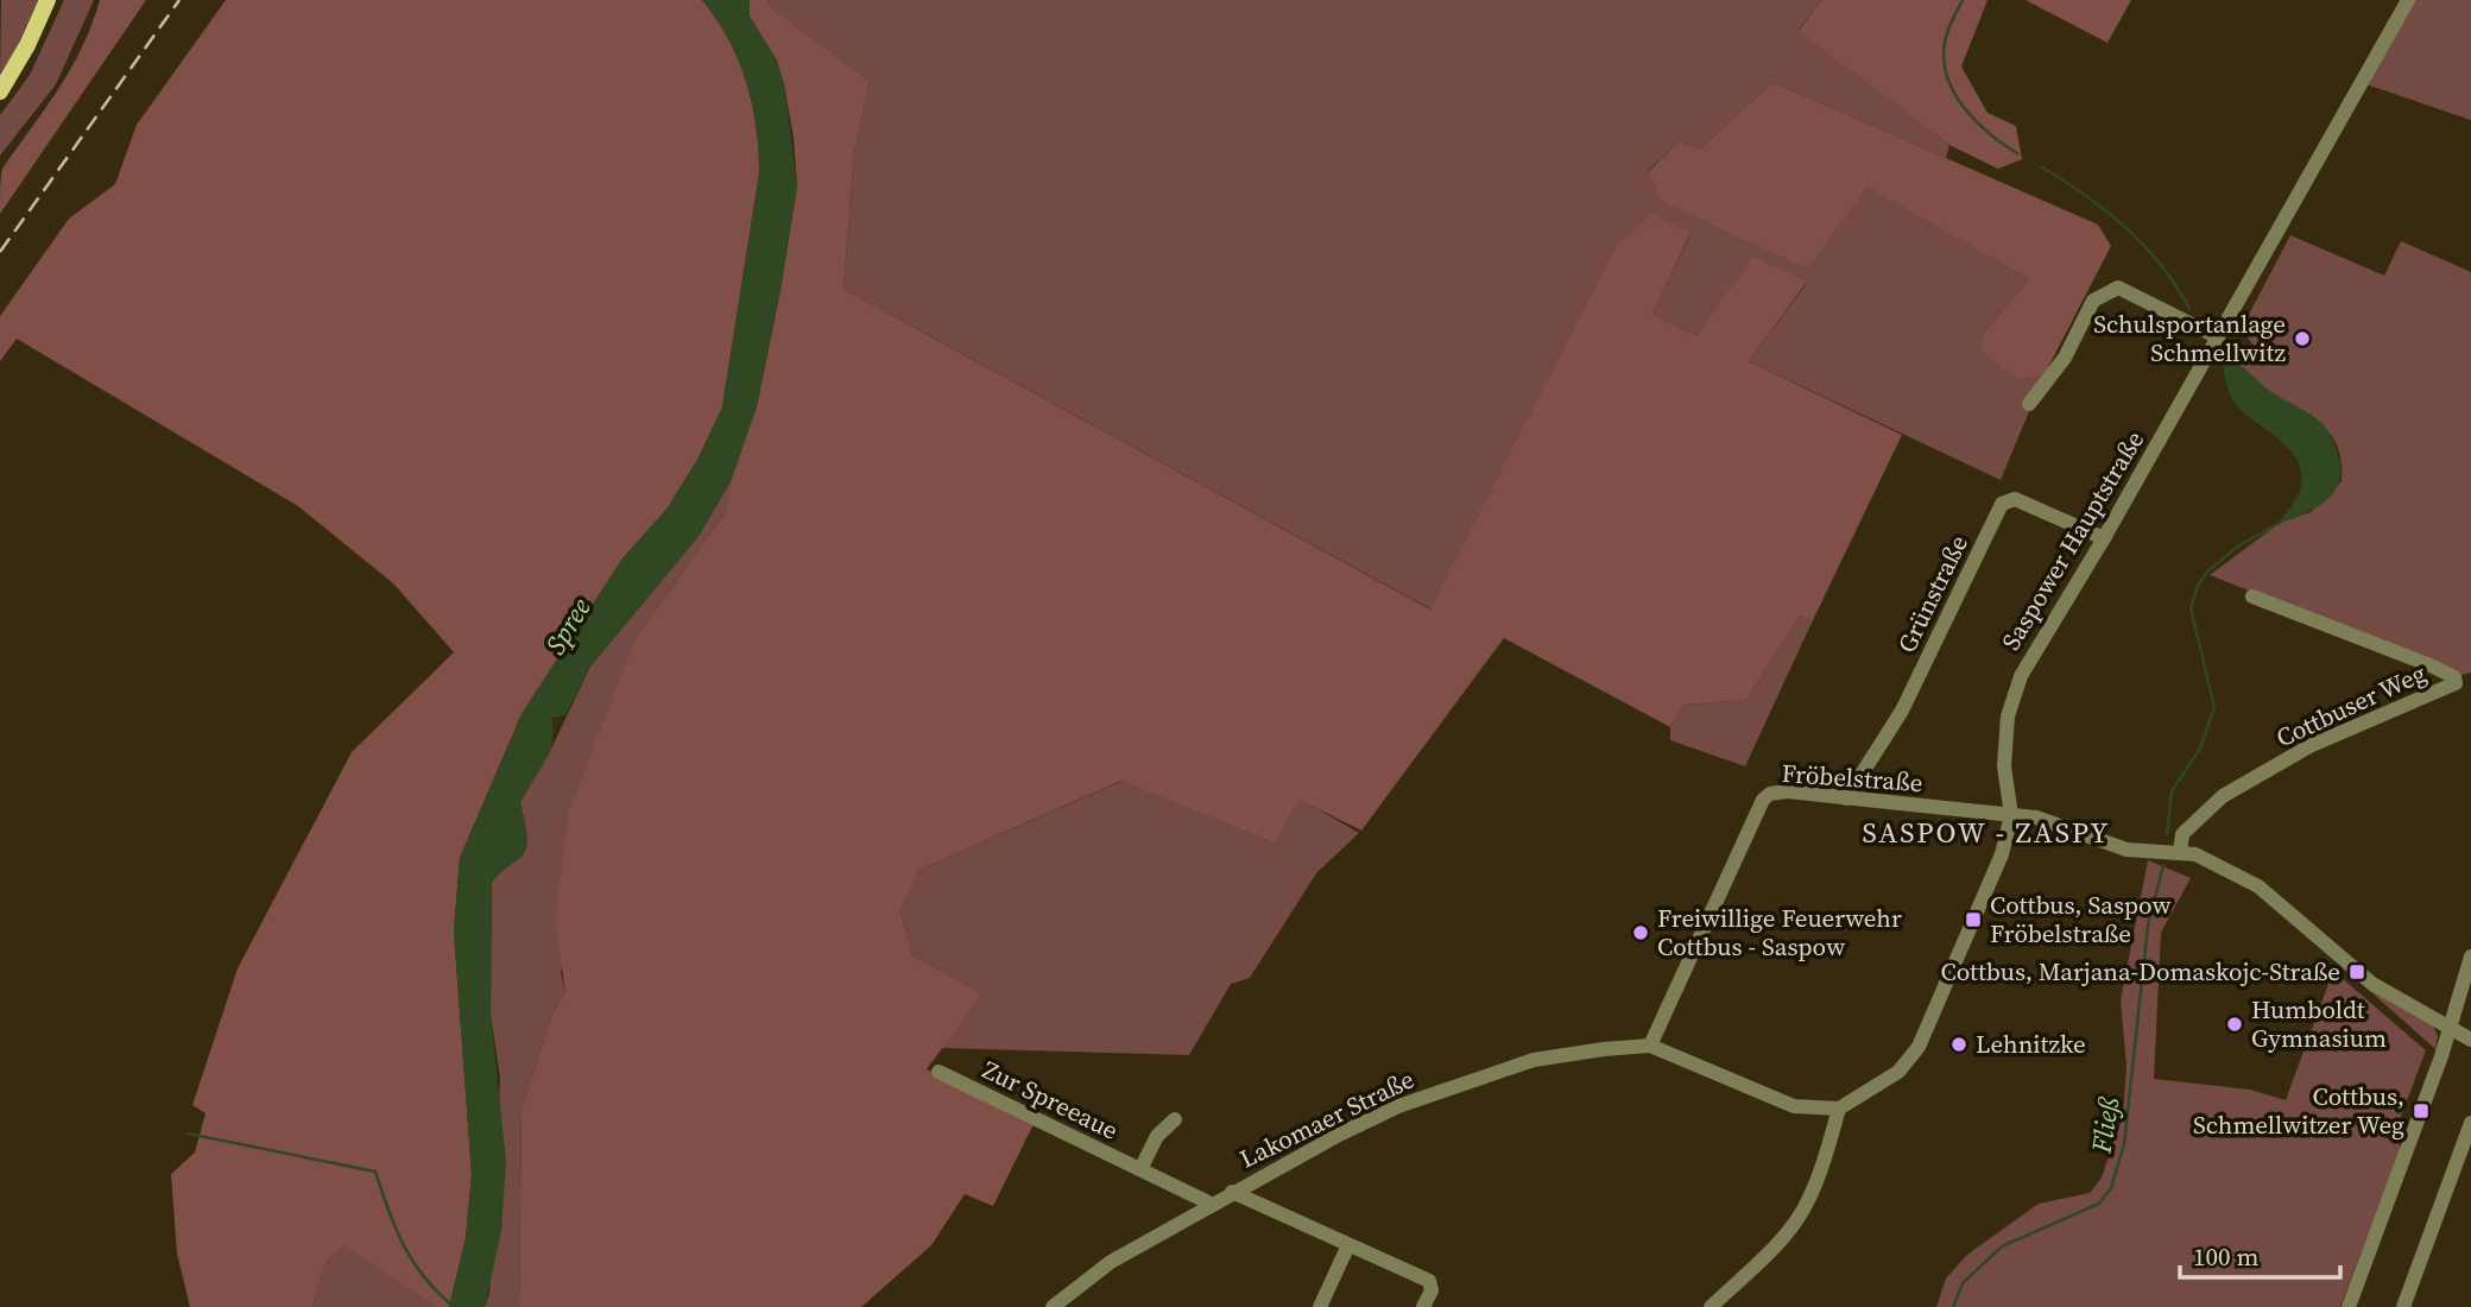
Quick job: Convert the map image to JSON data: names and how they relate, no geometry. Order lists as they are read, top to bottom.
{
  "streets": {
    "street": [
      "Saspower Hauptstraße",
      "Grünstraße",
      "Cottbuser Weg",
      "Fröbelstraße",
      "Zur Spreeaue",
      "Lakomaer Straße"
    ]
  },
  "crossings": [
    ["Saspower Hauptstraße", "Grünstraße"],
    ["Saspower Hauptstraße", "Fröbelstraße"],
    ["Saspower Hauptstraße", "Lakomaer Straße"],
    ["Grünstraße", "Fröbelstraße"],
    ["Cottbuser Weg", "Fröbelstraße"],
    ["Fröbelstraße", "Lakomaer Straße"],
    ["Zur Spreeaue", "Lakomaer Straße"]
  ],
  "districts": ["SASPOW - ZASPY"],
  "water": ["Spree", "Fließ"],
  "places": {
    "other": [
      "Schulsportanlage Schmellwitz",
      "Freiwillige Feuerwehr Cottbus - Saspow",
      "Humboldt Gymnasium",
      "Lehnitzke"
    ],
    "transit": ["Cottbus, Saspow Fröbelstraße", "Cottbus, Marjana-Domaskojc-Straße", "Cottbus, Schmellwitzer Weg"]
  },
  "scale_bar": "100 m"
}
